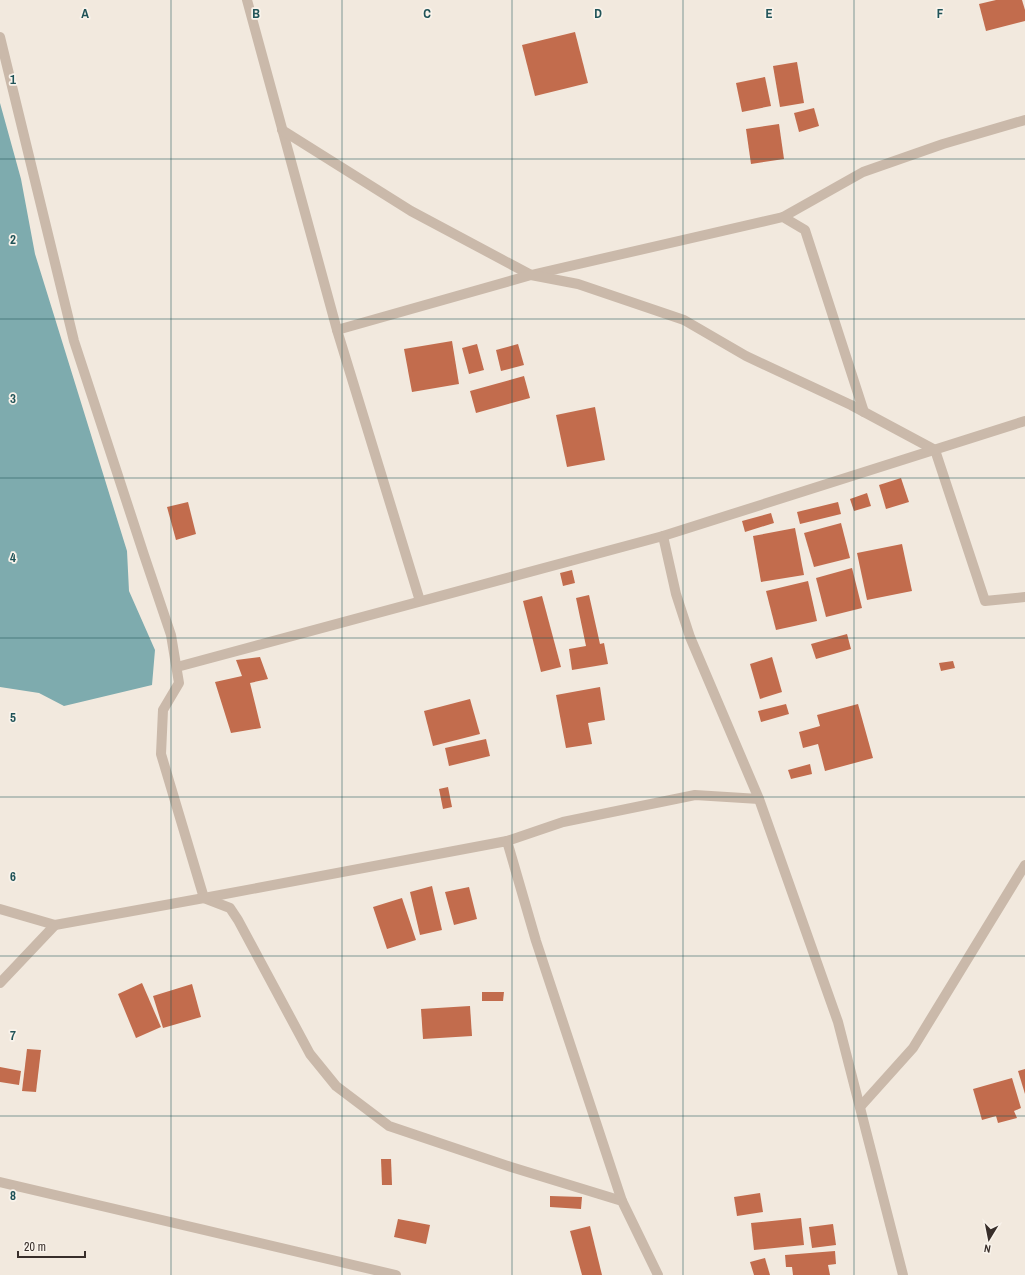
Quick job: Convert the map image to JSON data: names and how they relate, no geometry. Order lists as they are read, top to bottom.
{
  "scale_bar": "20 m",
  "north": "bottom",
  "grid": {
    "columns": [
      "A",
      "B",
      "C",
      "D",
      "E",
      "F"
    ],
    "rows": [
      "1",
      "2",
      "3",
      "4",
      "5",
      "6",
      "7",
      "8"
    ]
  }
}
